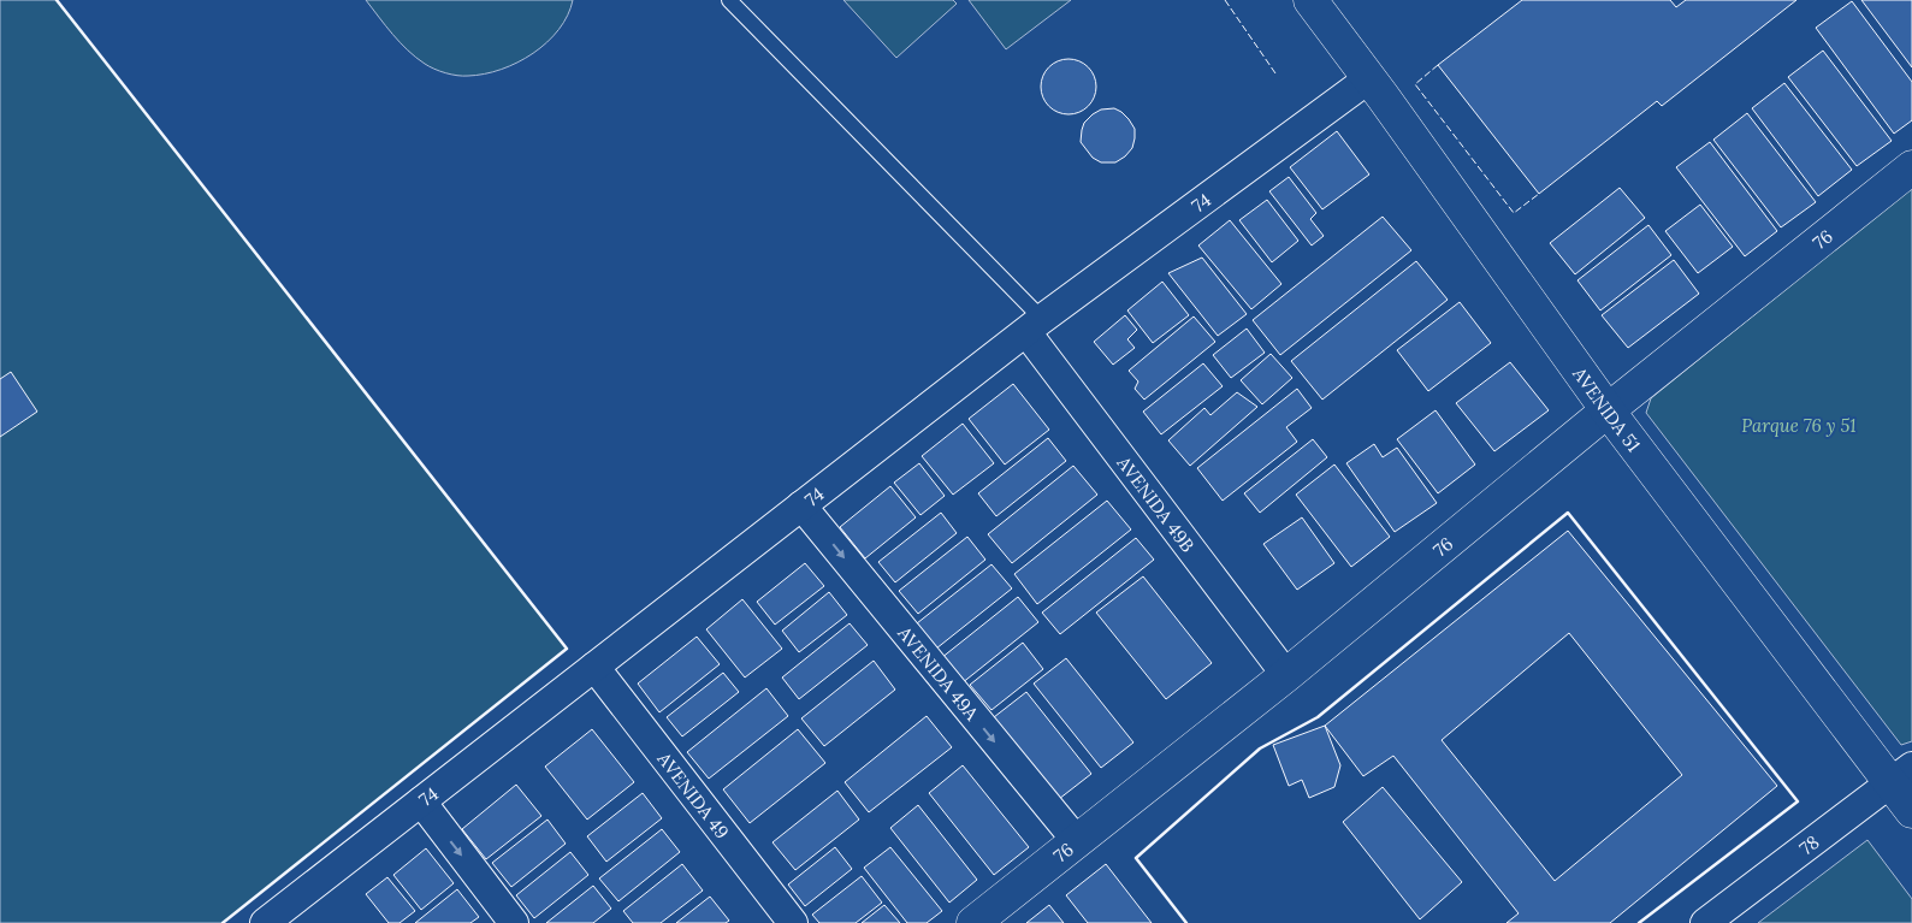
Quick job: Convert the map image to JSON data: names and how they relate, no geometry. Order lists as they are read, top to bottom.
{
  "streets": {
    "street": [
      "74",
      "76",
      "AVENIDA 51",
      "AVENIDA 49B",
      "AVENIDA 49A",
      "AVENIDA 49",
      "78"
    ]
  },
  "crossings": [
    ["74", "AVENIDA 51"],
    ["74", "AVENIDA 49B"],
    ["74", "AVENIDA 49A"],
    ["74", "AVENIDA 49"],
    ["76", "AVENIDA 51"],
    ["76", "AVENIDA 49B"],
    ["76", "AVENIDA 49A"],
    ["AVENIDA 51", "78"]
  ],
  "one_way": ["AVENIDA 49A"],
  "parks": ["Parque 76 y 51"]
}
